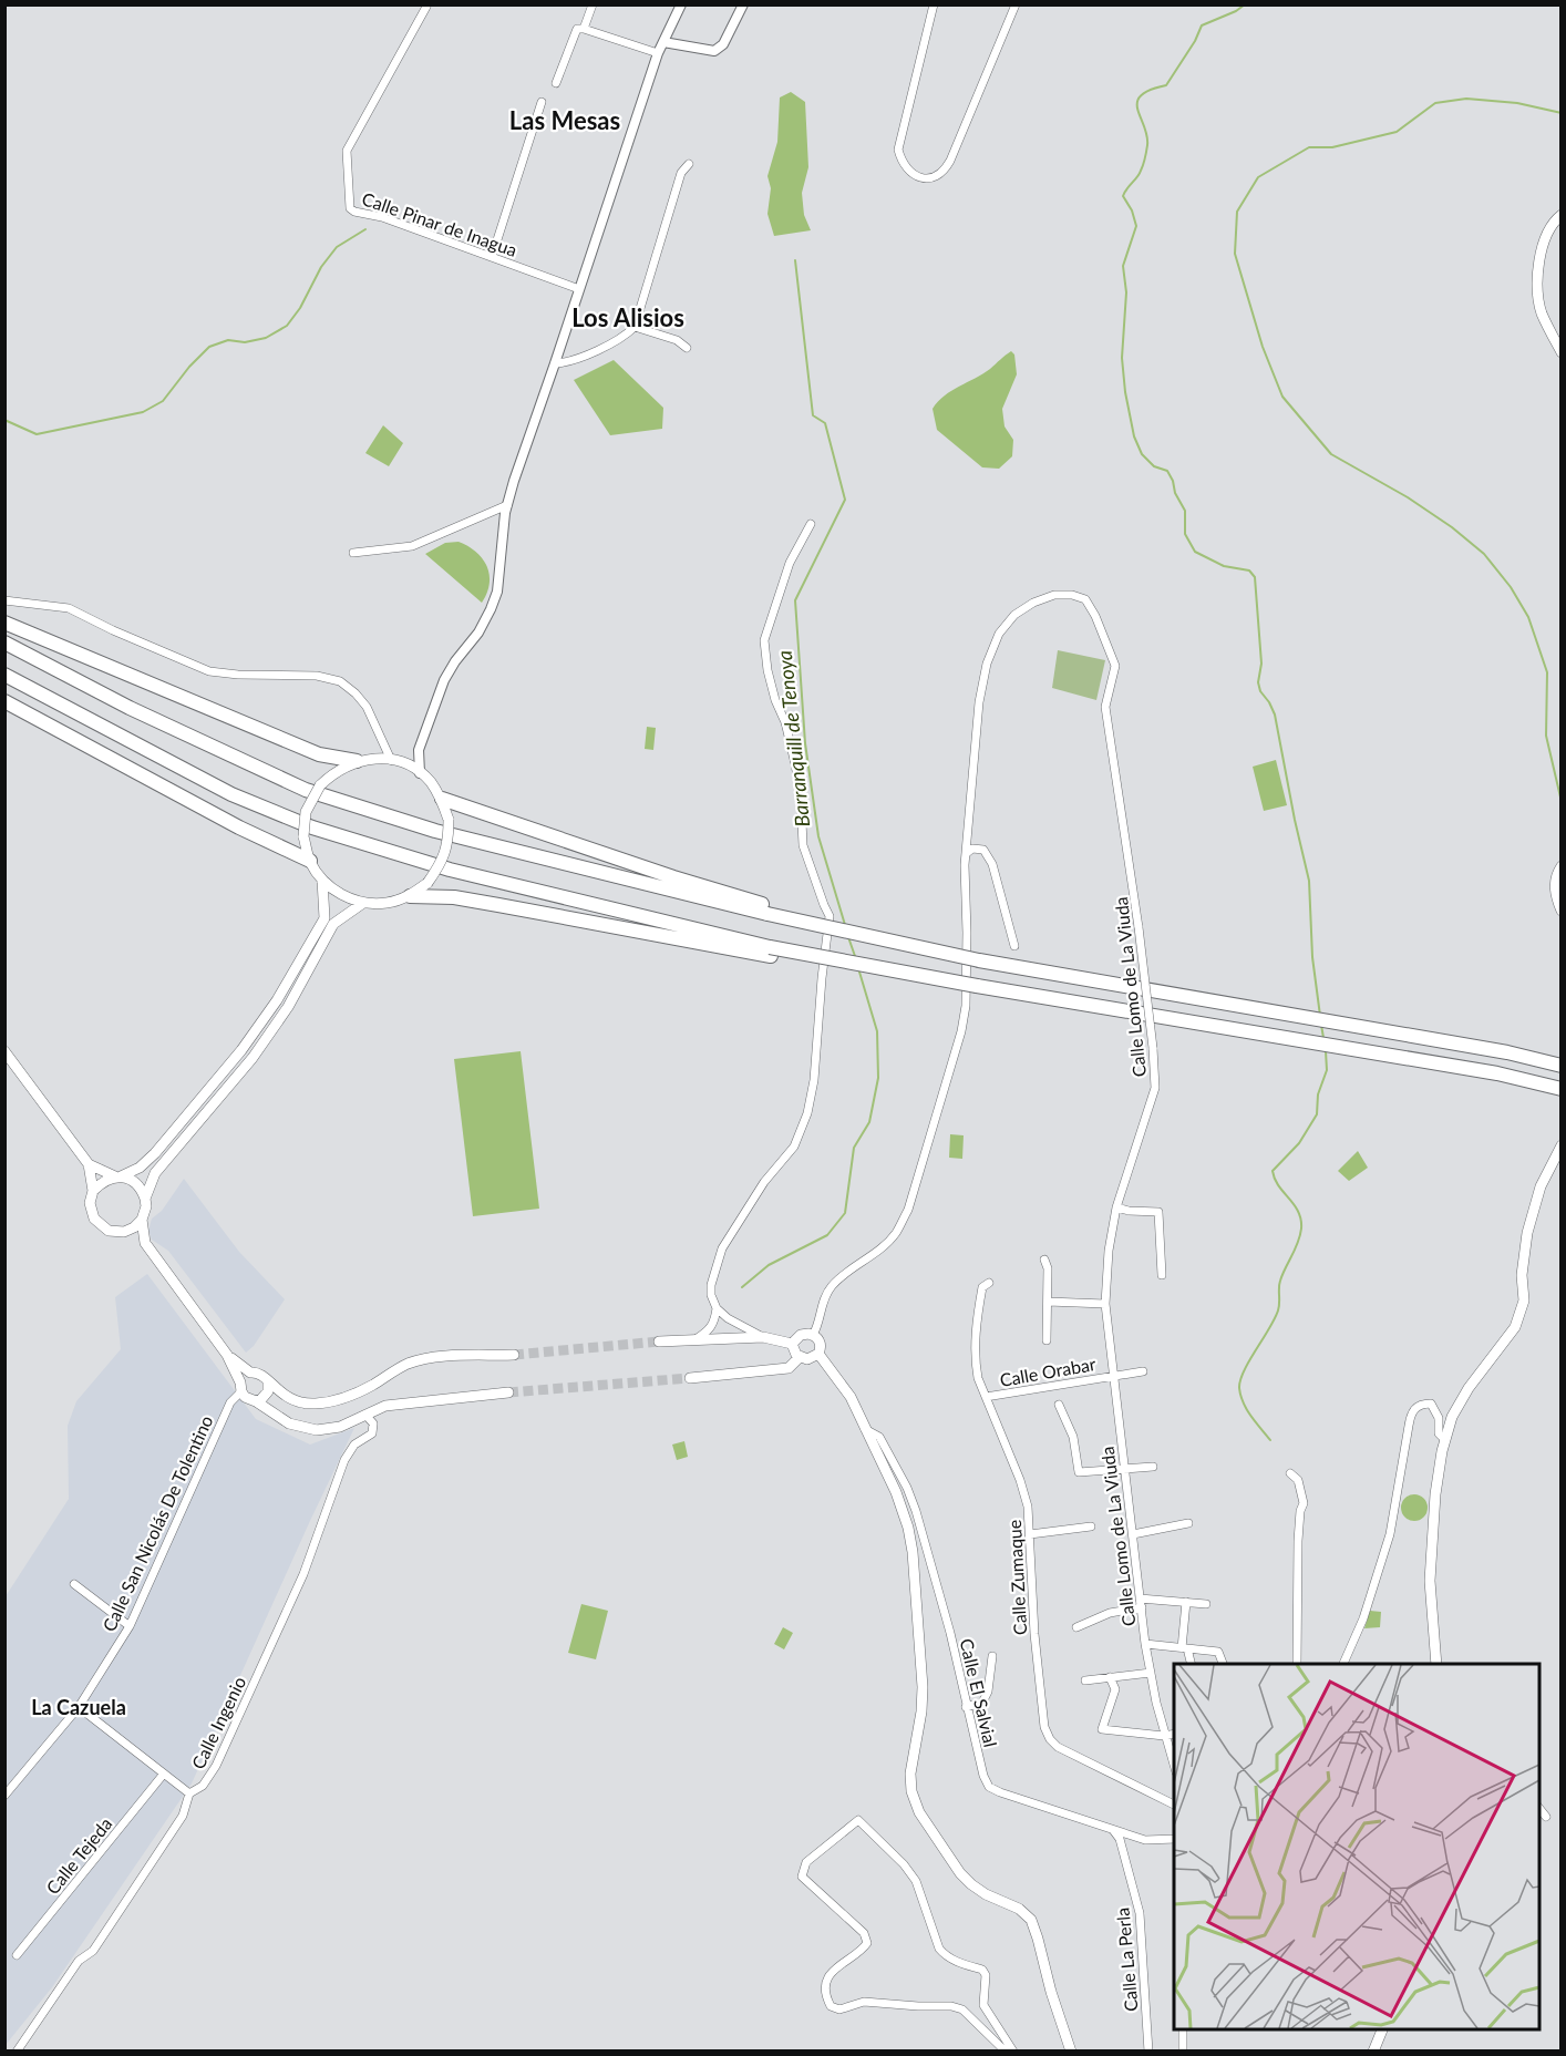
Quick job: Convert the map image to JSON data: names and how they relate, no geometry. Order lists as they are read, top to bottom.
{
  "streets": {
    "street": [
      "Calle Pinar de Inagua",
      "Calle Lomo de La Viuda",
      "Calle Orabar",
      "Calle San Nicolás De Tolentino",
      "Calle Zumaque",
      "Calle El Salvial",
      "Calle Ingenio",
      "Calle Tejeda",
      "Calle La Perla"
    ]
  },
  "crossings": [
    ["Calle Lomo de La Viuda", "Calle Orabar"],
    ["Calle Orabar", "Calle Zumaque"],
    ["Calle El Salvial", "Calle La Perla"]
  ],
  "districts": ["Las Mesas", "Los Alisios", "La Cazuela"],
  "water": ["Barranquill de Tenoya"]
}
